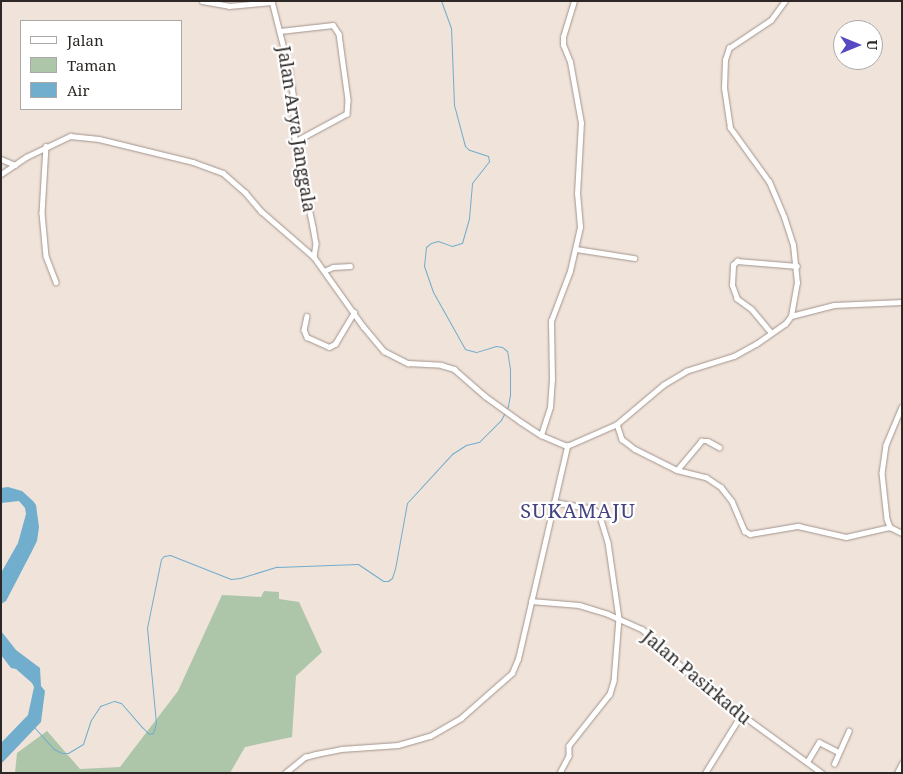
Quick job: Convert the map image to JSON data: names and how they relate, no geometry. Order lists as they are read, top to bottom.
{
  "streets": {
    "street": ["Jalan Arya Janggala", "Jalan Pasirkadu"]
  },
  "districts": ["SUKAMAJU"],
  "legend": ["Jalan", "Taman", "Air"],
  "north": "right"
}
